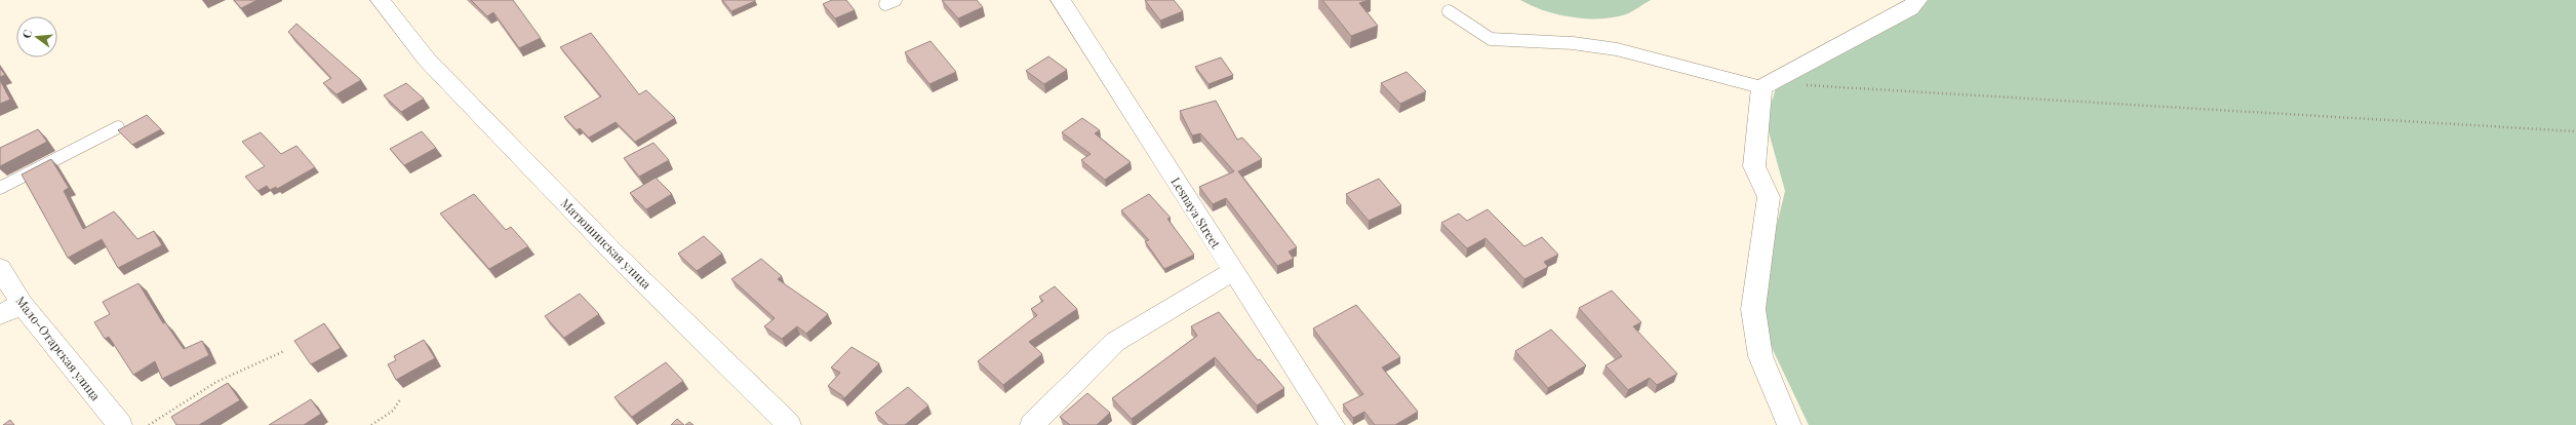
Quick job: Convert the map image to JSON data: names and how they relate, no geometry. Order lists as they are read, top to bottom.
{
  "streets": {
    "street": ["Lesnaya Street", "Матюшинская улица", "Мало-Отарская улица"]
  },
  "north": "left"
}
